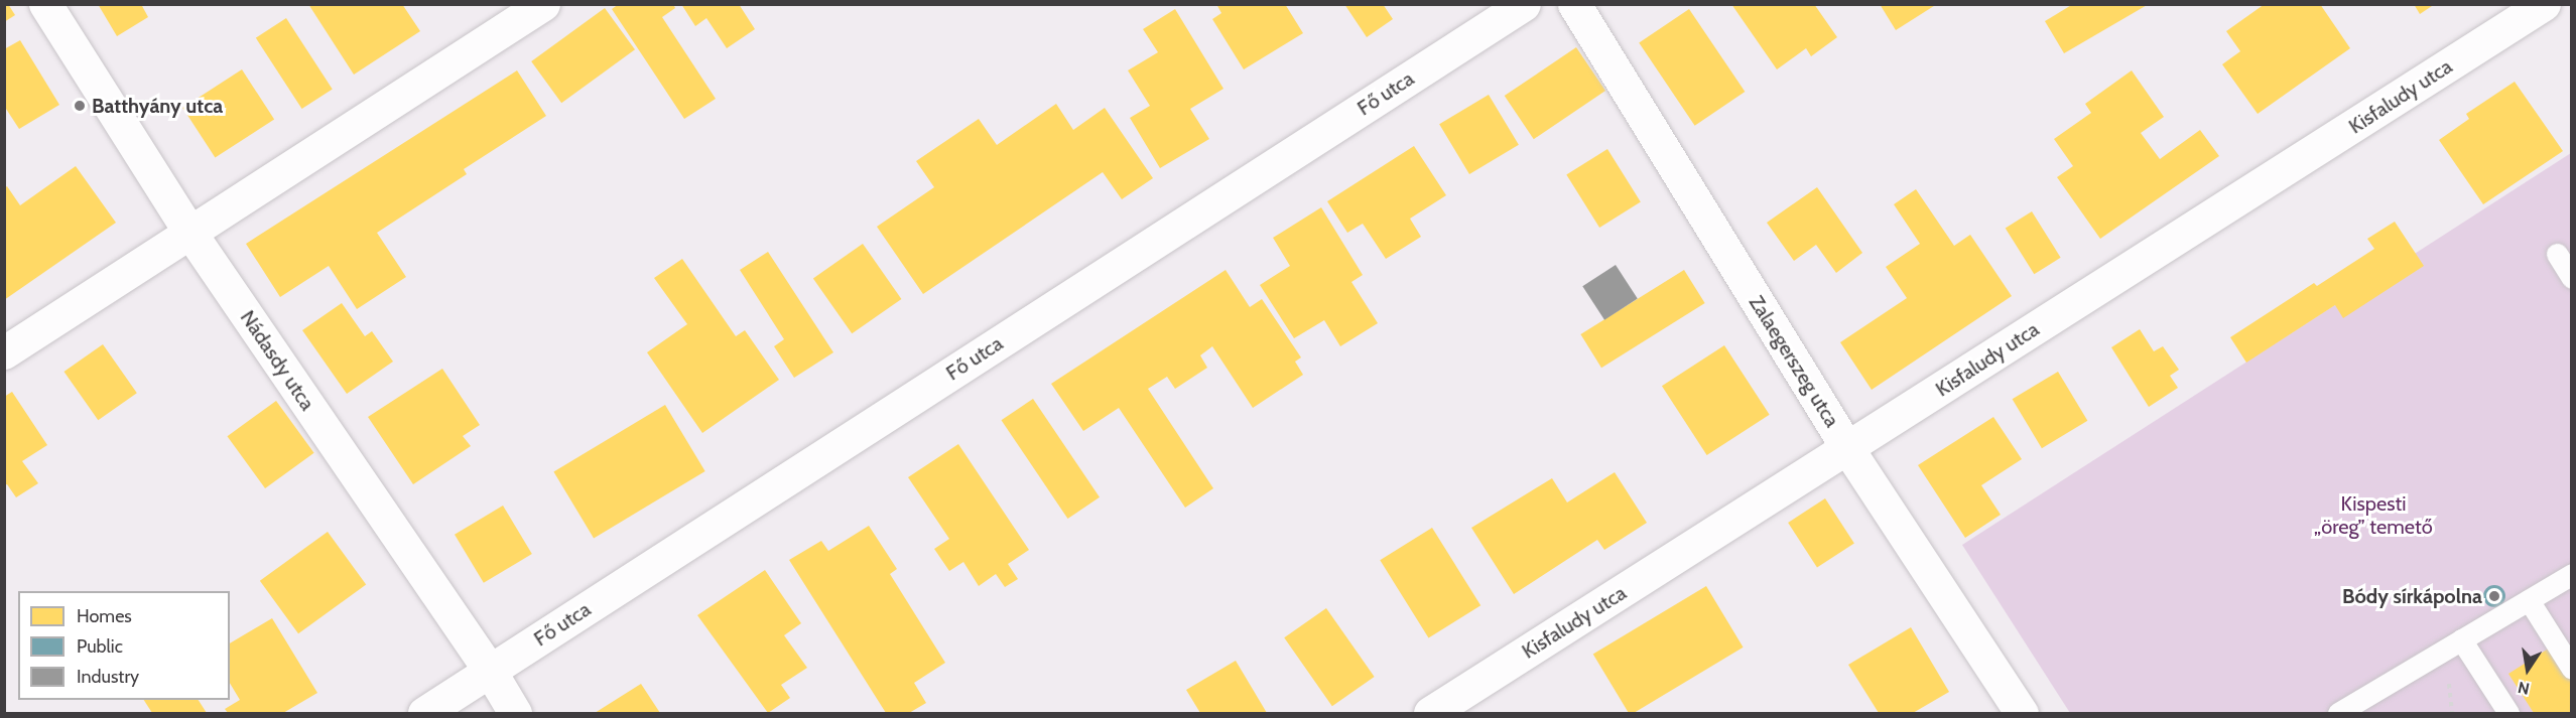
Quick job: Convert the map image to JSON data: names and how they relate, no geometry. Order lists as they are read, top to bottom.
{
  "streets": {
    "street": [
      "Fő utca",
      "Kisfaludy utca",
      "Nádasdy utca",
      "Zalaegerszeg utca"
    ]
  },
  "crossings": [
    ["Fő utca", "Nádasdy utca"],
    ["Kisfaludy utca", "Zalaegerszeg utca"]
  ],
  "parks": ["Kispesti „öreg” temető"],
  "places": ["Batthyány utca", "Bódy sírkápolna"],
  "legend": ["Homes", "Public", "Industry"],
  "north": "bottom"
}
